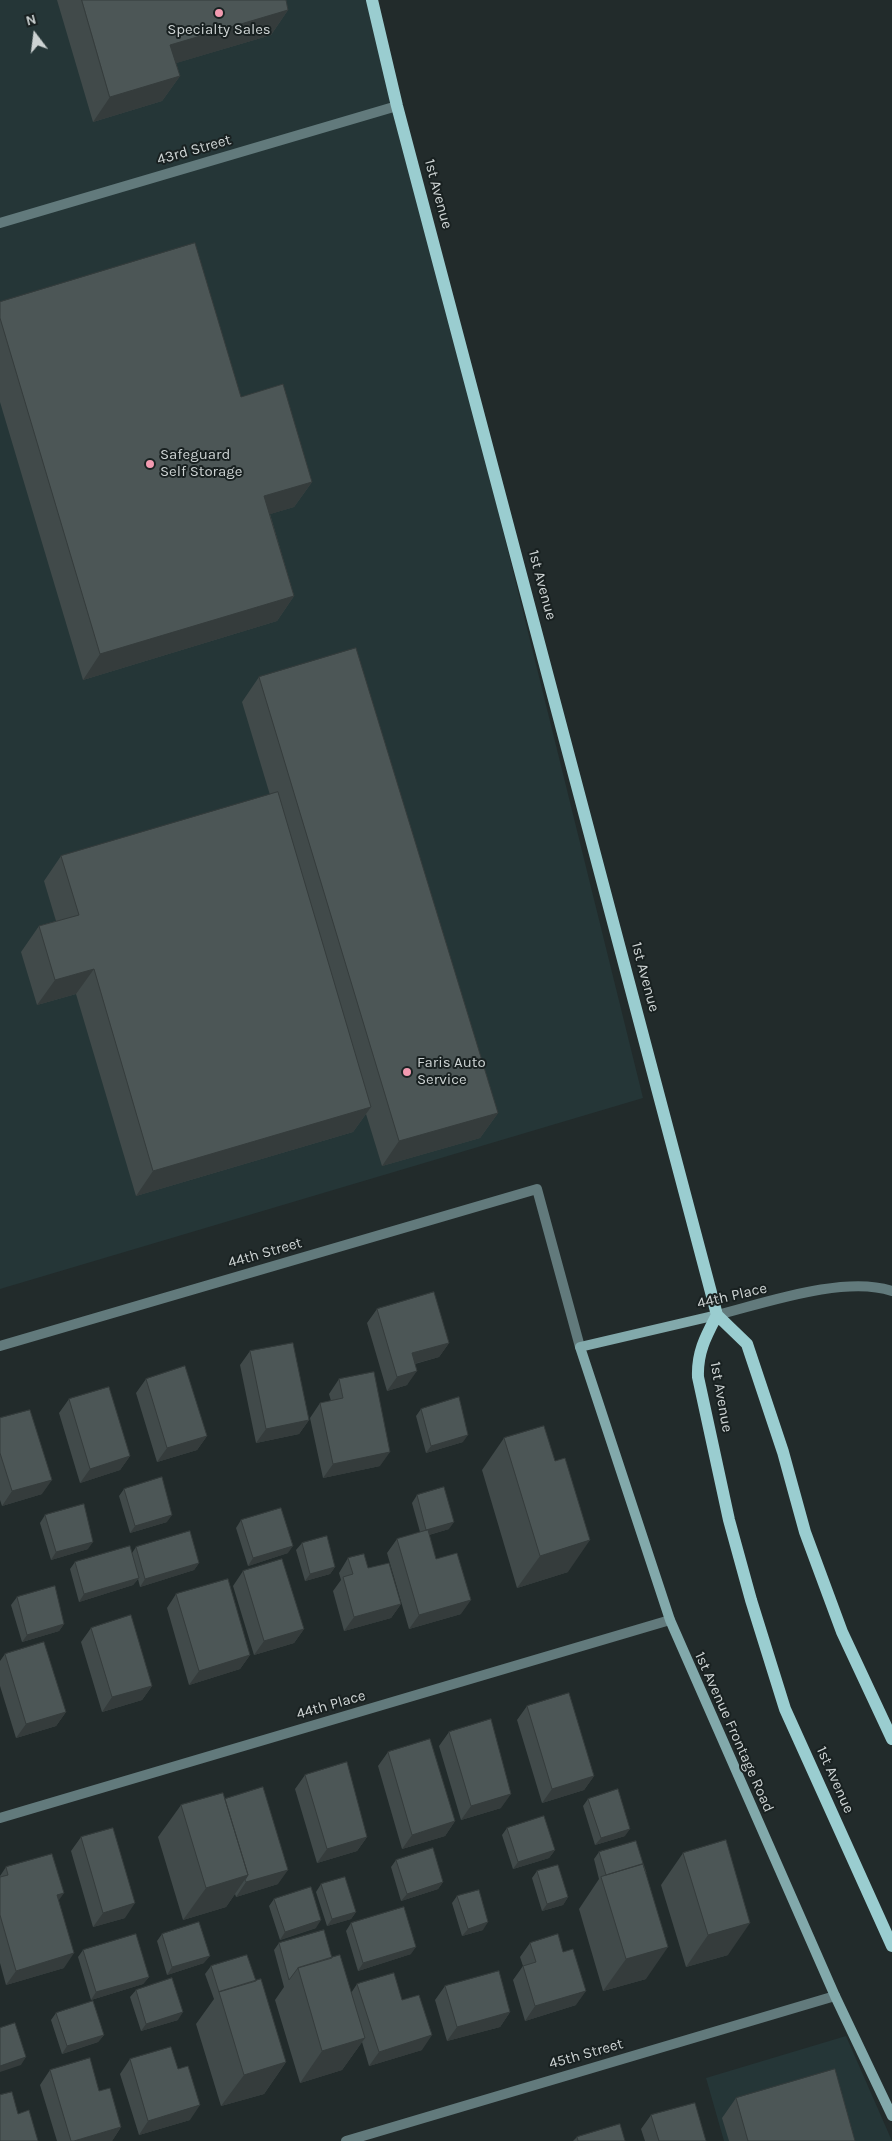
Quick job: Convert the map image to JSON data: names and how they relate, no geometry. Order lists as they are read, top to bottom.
{
  "streets": {
    "main road": ["1st Avenue"],
    "street": [
      "43rd Street",
      "44th Street",
      "44th Place",
      "1st Avenue Frontage Road",
      "45th Street"
    ]
  },
  "crossings": [
    ["43rd Street", "1st Avenue"],
    ["1st Avenue", "44th Place"],
    ["44th Street", "44th Place"],
    ["44th Street", "1st Avenue Frontage Road"],
    ["44th Place", "1st Avenue Frontage Road"],
    ["1st Avenue Frontage Road", "45th Street"]
  ],
  "places": ["Specialty Sales", "Safeguard Self Storage", "Faris Auto Service"],
  "north": "top"
}
